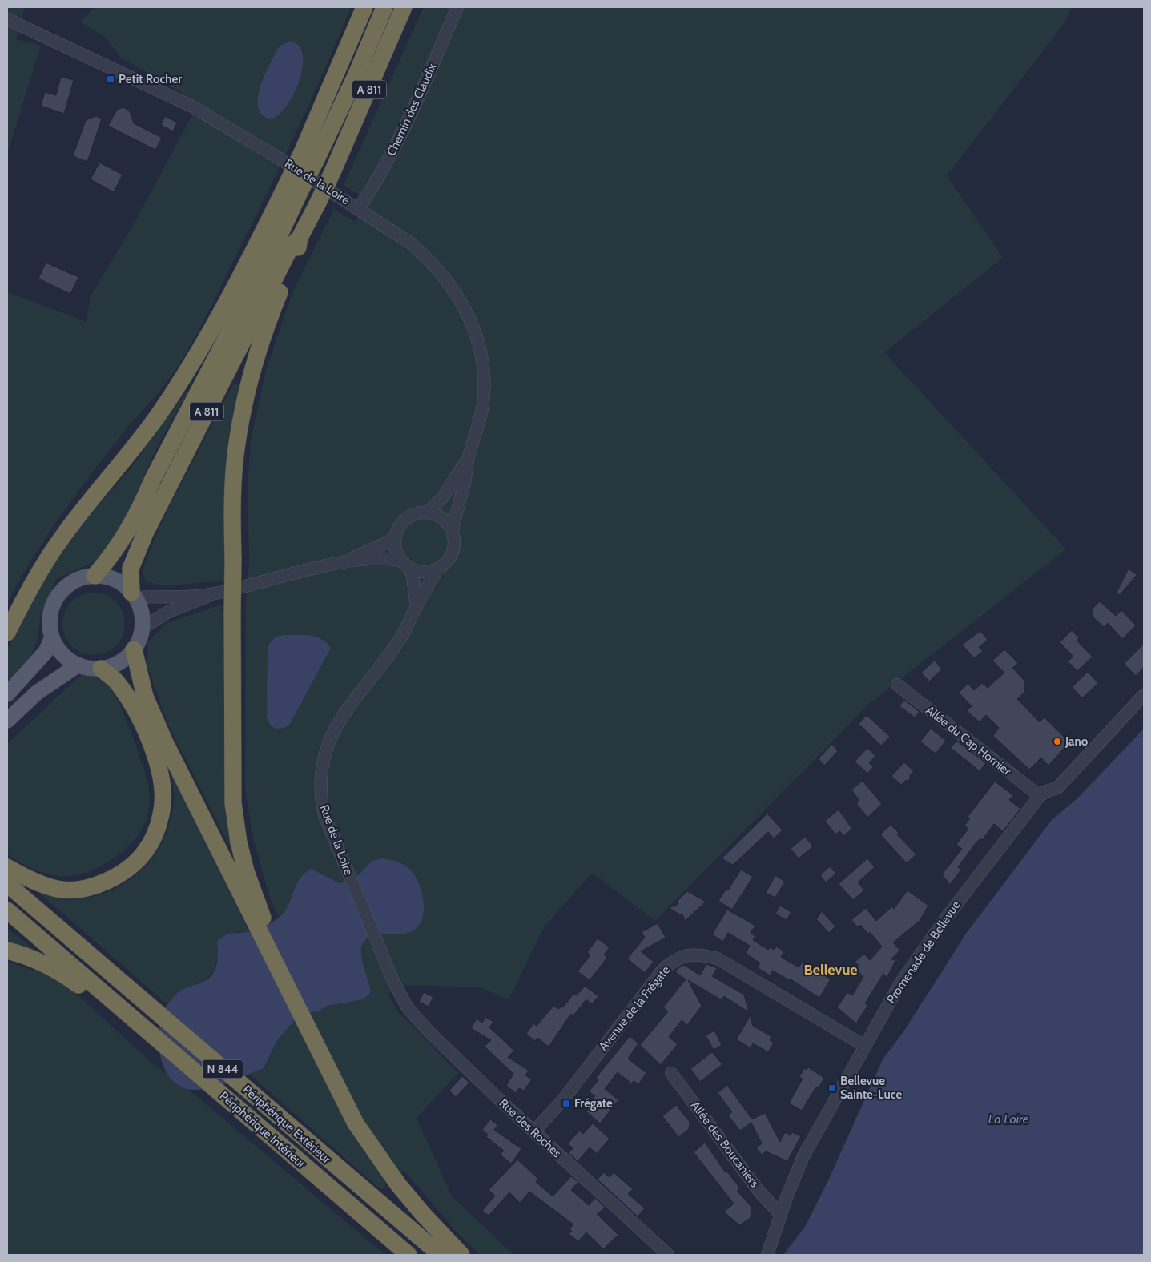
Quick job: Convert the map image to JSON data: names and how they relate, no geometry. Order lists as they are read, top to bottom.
{
  "streets": {
    "highway": [
      "A 811",
      "N 844",
      "Périphérique Extérieur",
      "Périphérique Intérieur"
    ],
    "street": [
      "Chemin des Claudix",
      "Rue de la Loire",
      "Allée du Cap Hornier",
      "Promenade de Bellevue",
      "Avenue de la Frégate",
      "Rue des Roches",
      "Allée des Boucaniers"
    ]
  },
  "crossings": [
    ["Chemin des Claudix", "Rue de la Loire"],
    ["Rue de la Loire", "Rue des Roches"],
    ["Allée du Cap Hornier", "Promenade de Bellevue"],
    ["Promenade de Bellevue", "Avenue de la Frégate"],
    ["Promenade de Bellevue", "Allée des Boucaniers"],
    ["Avenue de la Frégate", "Rue des Roches"]
  ],
  "districts": ["Bellevue"],
  "water": ["La Loire"],
  "places": {
    "transit": ["Petit Rocher", "Bellevue Sainte-Luce", "Frégate"],
    "other": ["Jano"]
  }
}
